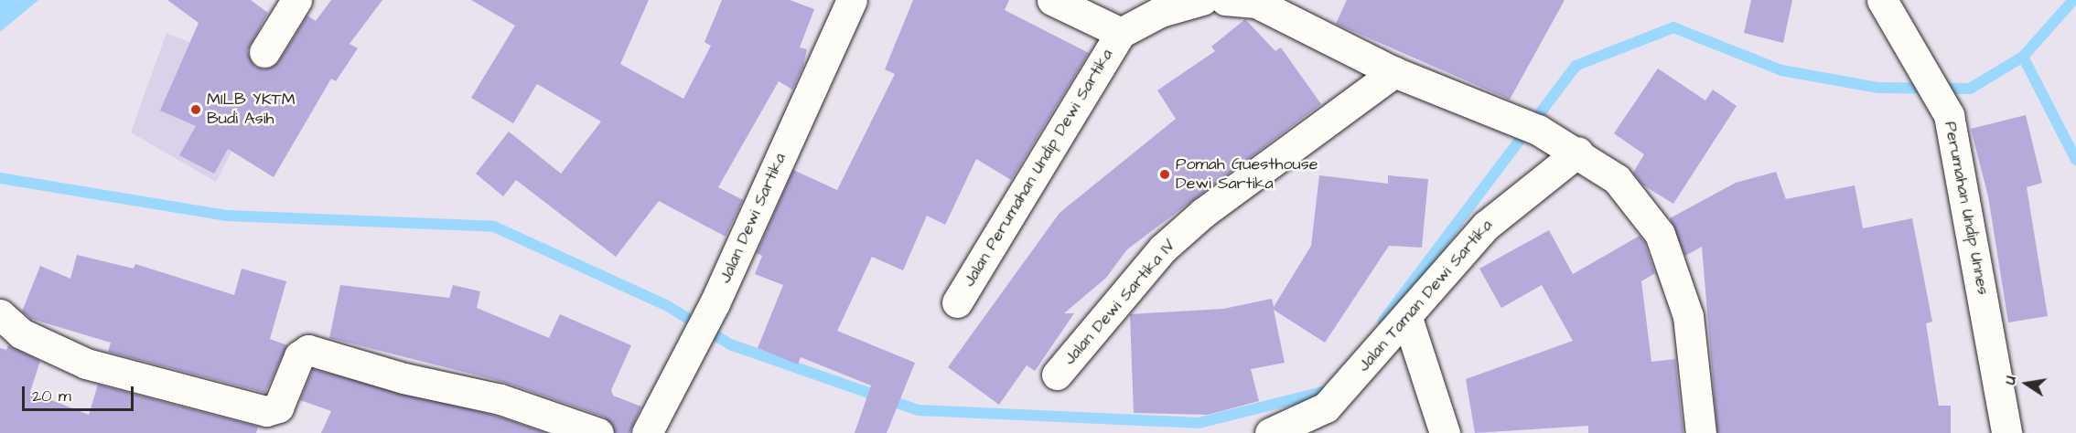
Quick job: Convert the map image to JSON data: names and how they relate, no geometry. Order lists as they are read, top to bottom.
{
  "streets": {
    "street": [
      "Jalan Perumahan Undip Dewi Sartika",
      "Perumahan Undip Unnes",
      "Jalan Dewi Sartika",
      "Jalan Taman Dewi Sartika",
      "Jalan Dewi Sartika IV"
    ]
  },
  "places": ["MILB YKTM Budi Asih", "Pomah Guesthouse Dewi Sartika"],
  "scale_bar": "20 m",
  "north": "left"
}
